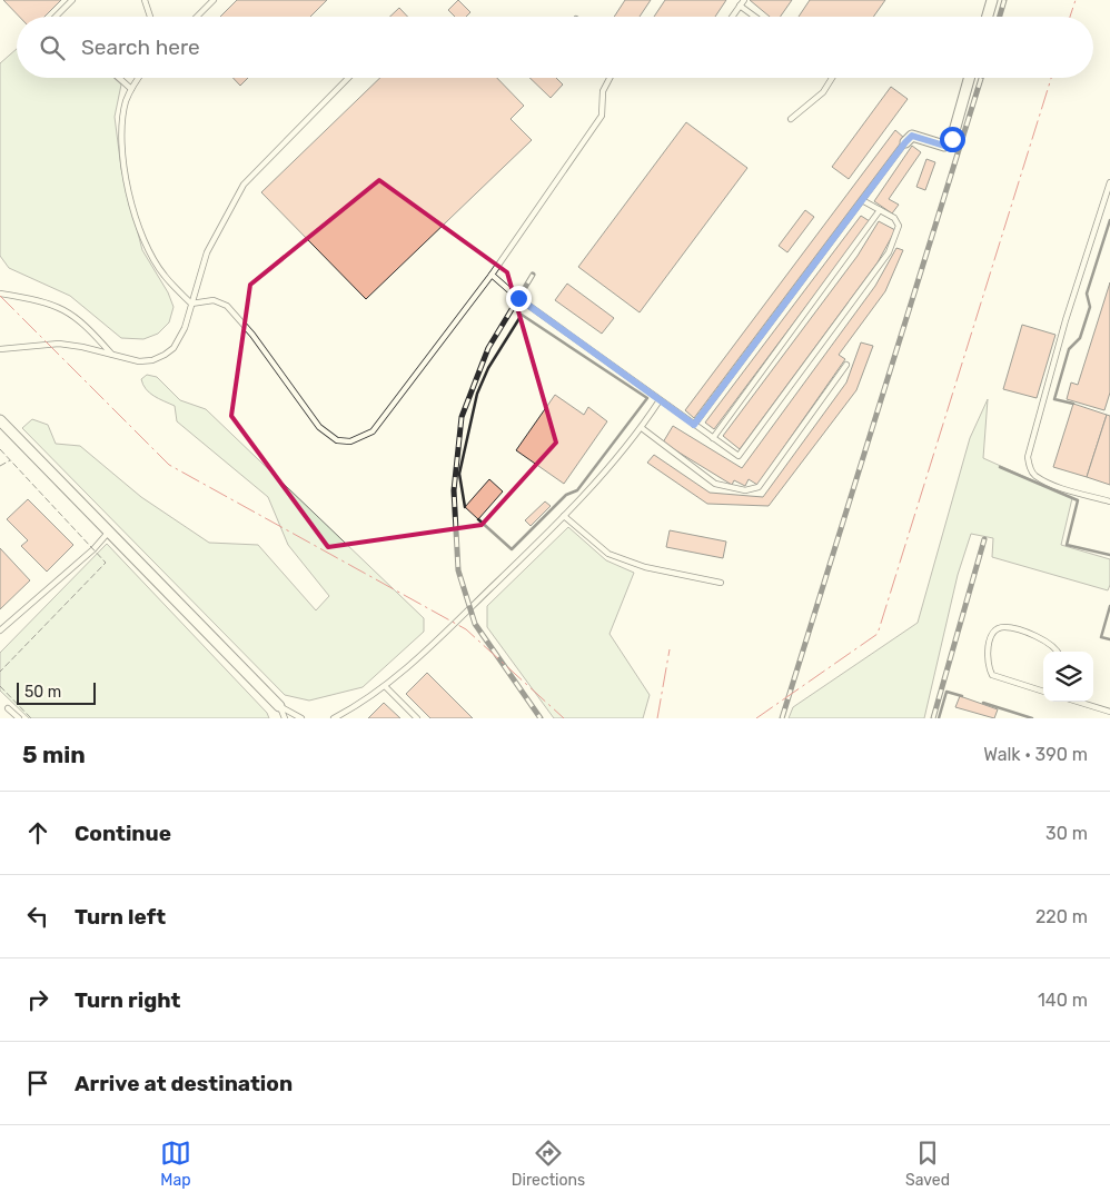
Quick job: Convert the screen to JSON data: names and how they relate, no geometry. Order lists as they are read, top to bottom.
{
  "scale_bar": "50 m",
  "page": {
    "search": "Search here",
    "scale": "50 m",
    "heading": ["5 min", "Walk · 390 m"],
    "list": [
      ["Continue", "30 m"],
      ["Turn left", "220 m"],
      ["Turn right", "140 m"],
      "Arrive at destination"
    ],
    "nav": ["Map", "Directions", "Saved"]
  }
}
